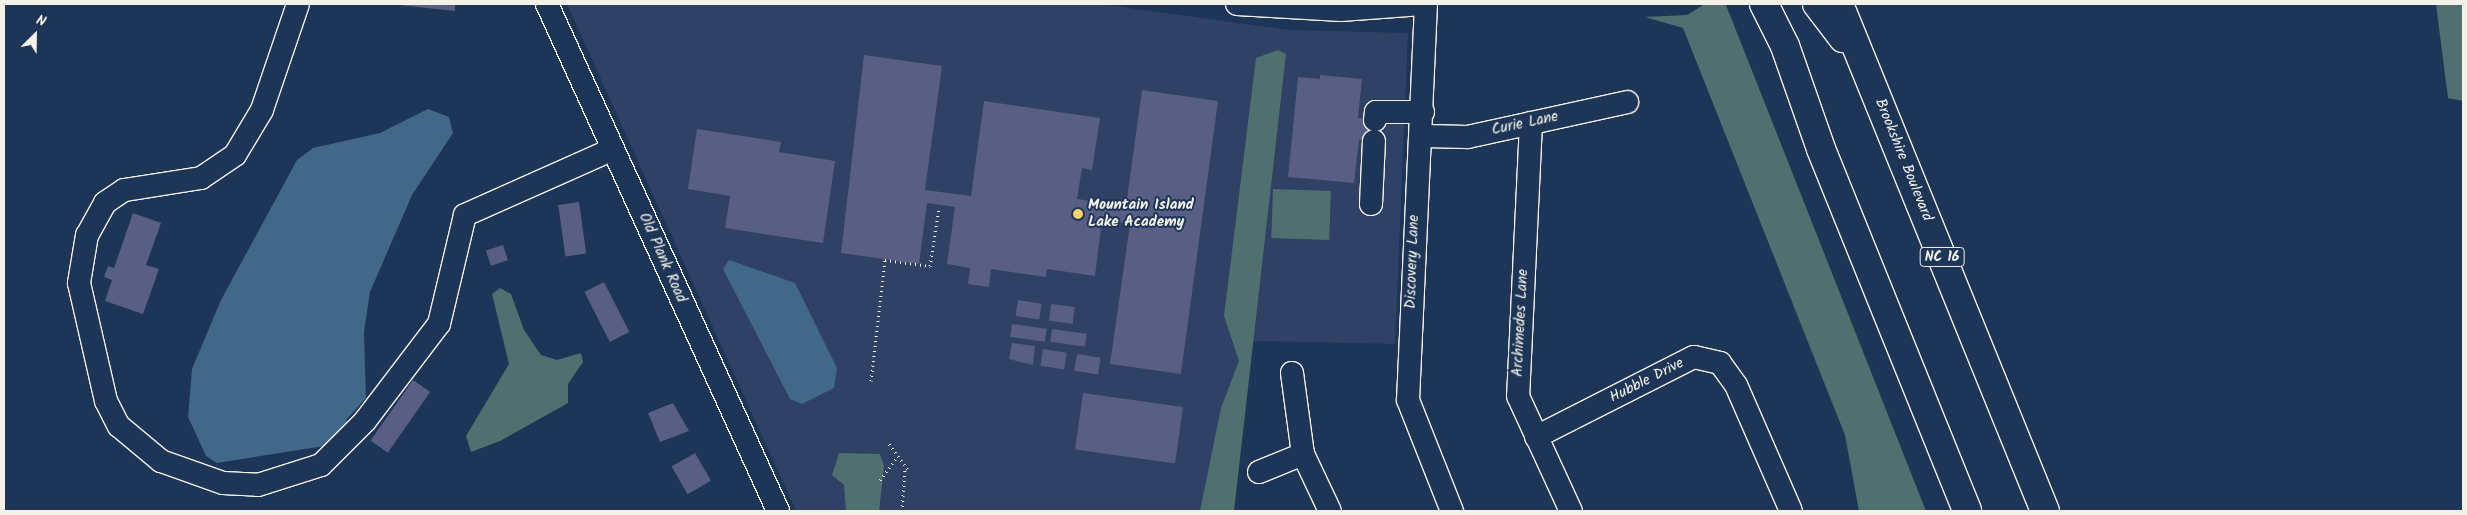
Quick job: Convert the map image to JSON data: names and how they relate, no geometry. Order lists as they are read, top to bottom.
{
  "streets": {
    "highway": ["Brookshire Boulevard", "NC 16"],
    "street": [
      "Curie Lane",
      "Old Plank Road",
      "Discovery Lane",
      "Archimedes Lane",
      "Hubble Drive"
    ]
  },
  "crossings": [
    ["Curie Lane", "Discovery Lane"],
    ["Curie Lane", "Archimedes Lane"],
    ["Archimedes Lane", "Hubble Drive"]
  ],
  "places": ["Mountain Island Lake Academy"],
  "north": "top right"
}
